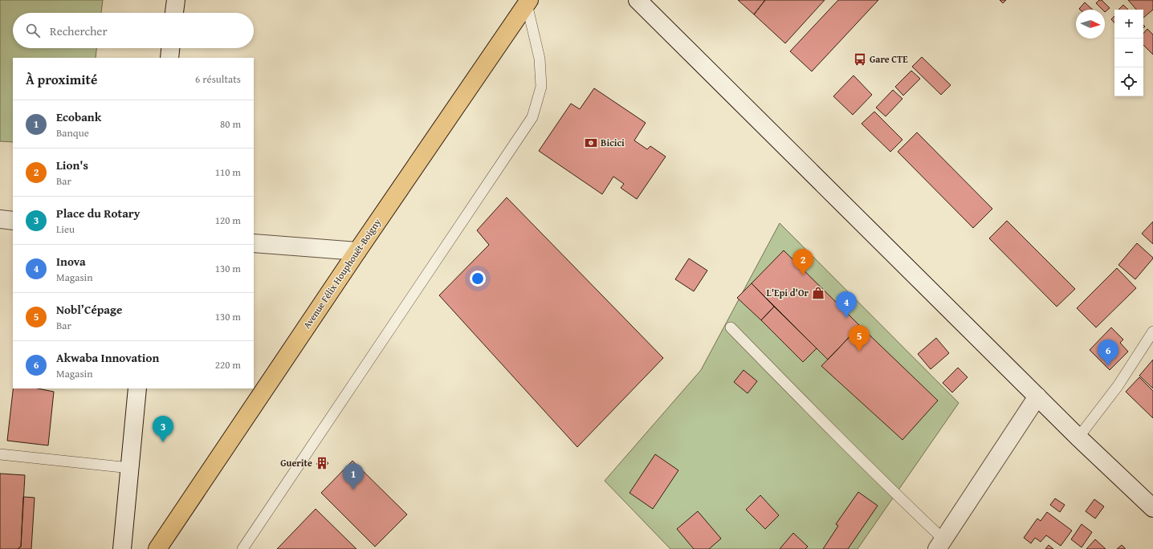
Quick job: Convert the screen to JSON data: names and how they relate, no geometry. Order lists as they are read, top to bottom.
{
  "streets": {
    "highway": ["Avenue Félix Houphouët-Boigny"]
  },
  "places": {
    "bus stop": ["Gare CTE"],
    "bank": ["Bicici"],
    "shop": ["L'Epi d'Or"],
    "building": ["Guerite"]
  },
  "north": "right",
  "page": {
    "map_buttons": ["+", "−"],
    "search": "Rechercher",
    "heading": ["À proximité", "6 résultats"],
    "list": [
      {
        "mark": "1",
        "name": "Ecobank",
        "note": "Banque",
        "value": "80 m"
      },
      {
        "mark": "2",
        "name": "Lion's",
        "note": "Bar",
        "value": "110 m"
      },
      {
        "mark": "3",
        "name": "Place du Rotary",
        "note": "Lieu",
        "value": "120 m"
      },
      {
        "mark": "4",
        "name": "Inova",
        "note": "Magasin",
        "value": "130 m"
      },
      {
        "mark": "5",
        "name": "Nobl’Cépage",
        "note": "Bar",
        "value": "130 m"
      },
      {
        "mark": "6",
        "name": "Akwaba Innovation",
        "note": "Magasin",
        "value": "220 m"
      }
    ],
    "pins": [
      "2",
      "4",
      "5",
      "6",
      "3",
      "1"
    ]
  }
}
